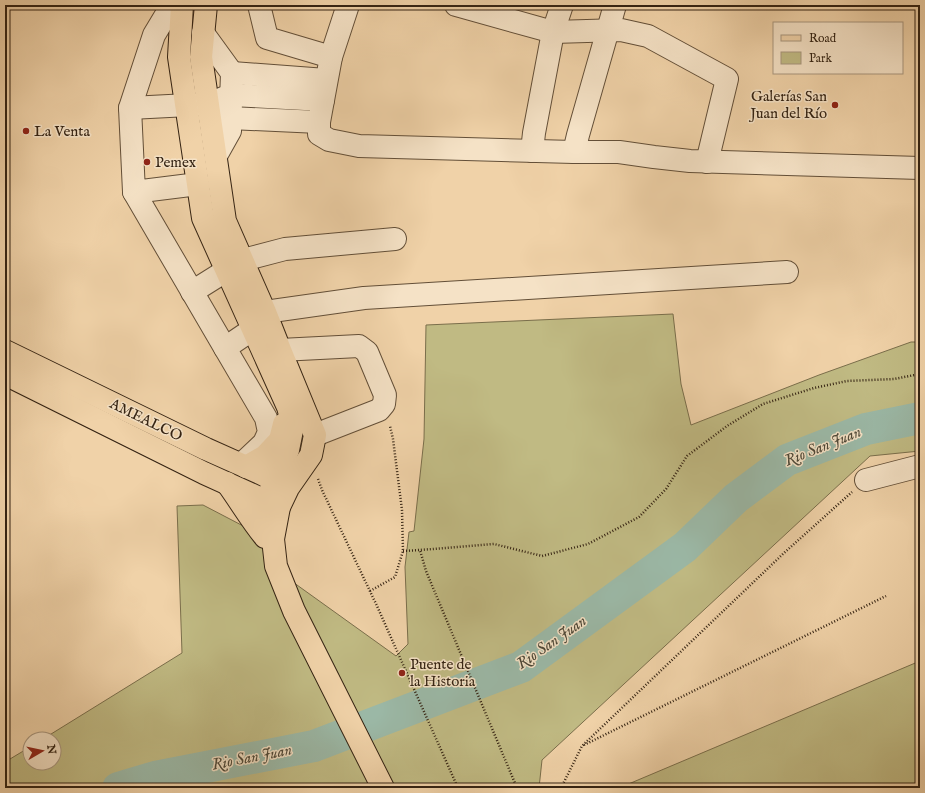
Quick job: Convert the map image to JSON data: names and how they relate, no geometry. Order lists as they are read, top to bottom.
{
  "streets": {
    "main road": ["AMEALCO"]
  },
  "water": ["Rio San Juan"],
  "places": [
    "Galerías San Juan del Río",
    "La Venta",
    "Pemex",
    "Puente de la Historia"
  ],
  "legend": ["Road", "Park"],
  "north": "right"
}
